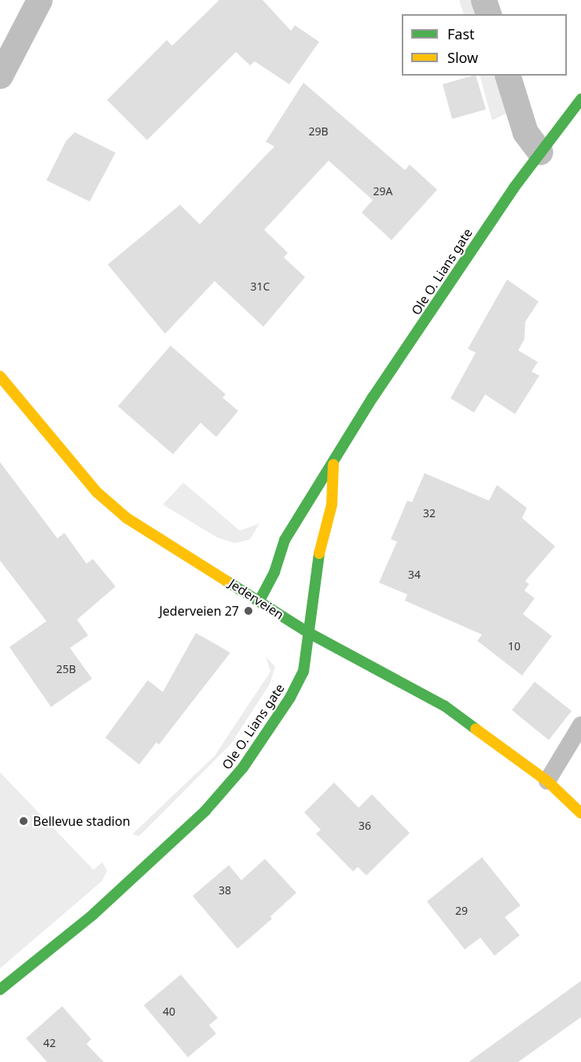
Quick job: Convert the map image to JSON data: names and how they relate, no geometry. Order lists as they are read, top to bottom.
{
  "streets": {
    "street": ["Ole O. Lians gate", "Jederveien"]
  },
  "crossings": [
    ["Ole O. Lians gate", "Jederveien"]
  ],
  "places": ["Jederveien 27", "Bellevue stadion"],
  "house_numbers": [
    "29B",
    "29A",
    "31C",
    "32",
    "34",
    "10",
    "25B",
    "36",
    "38",
    "29",
    "40",
    "42"
  ],
  "legend": ["Fast", "Slow"]
}
